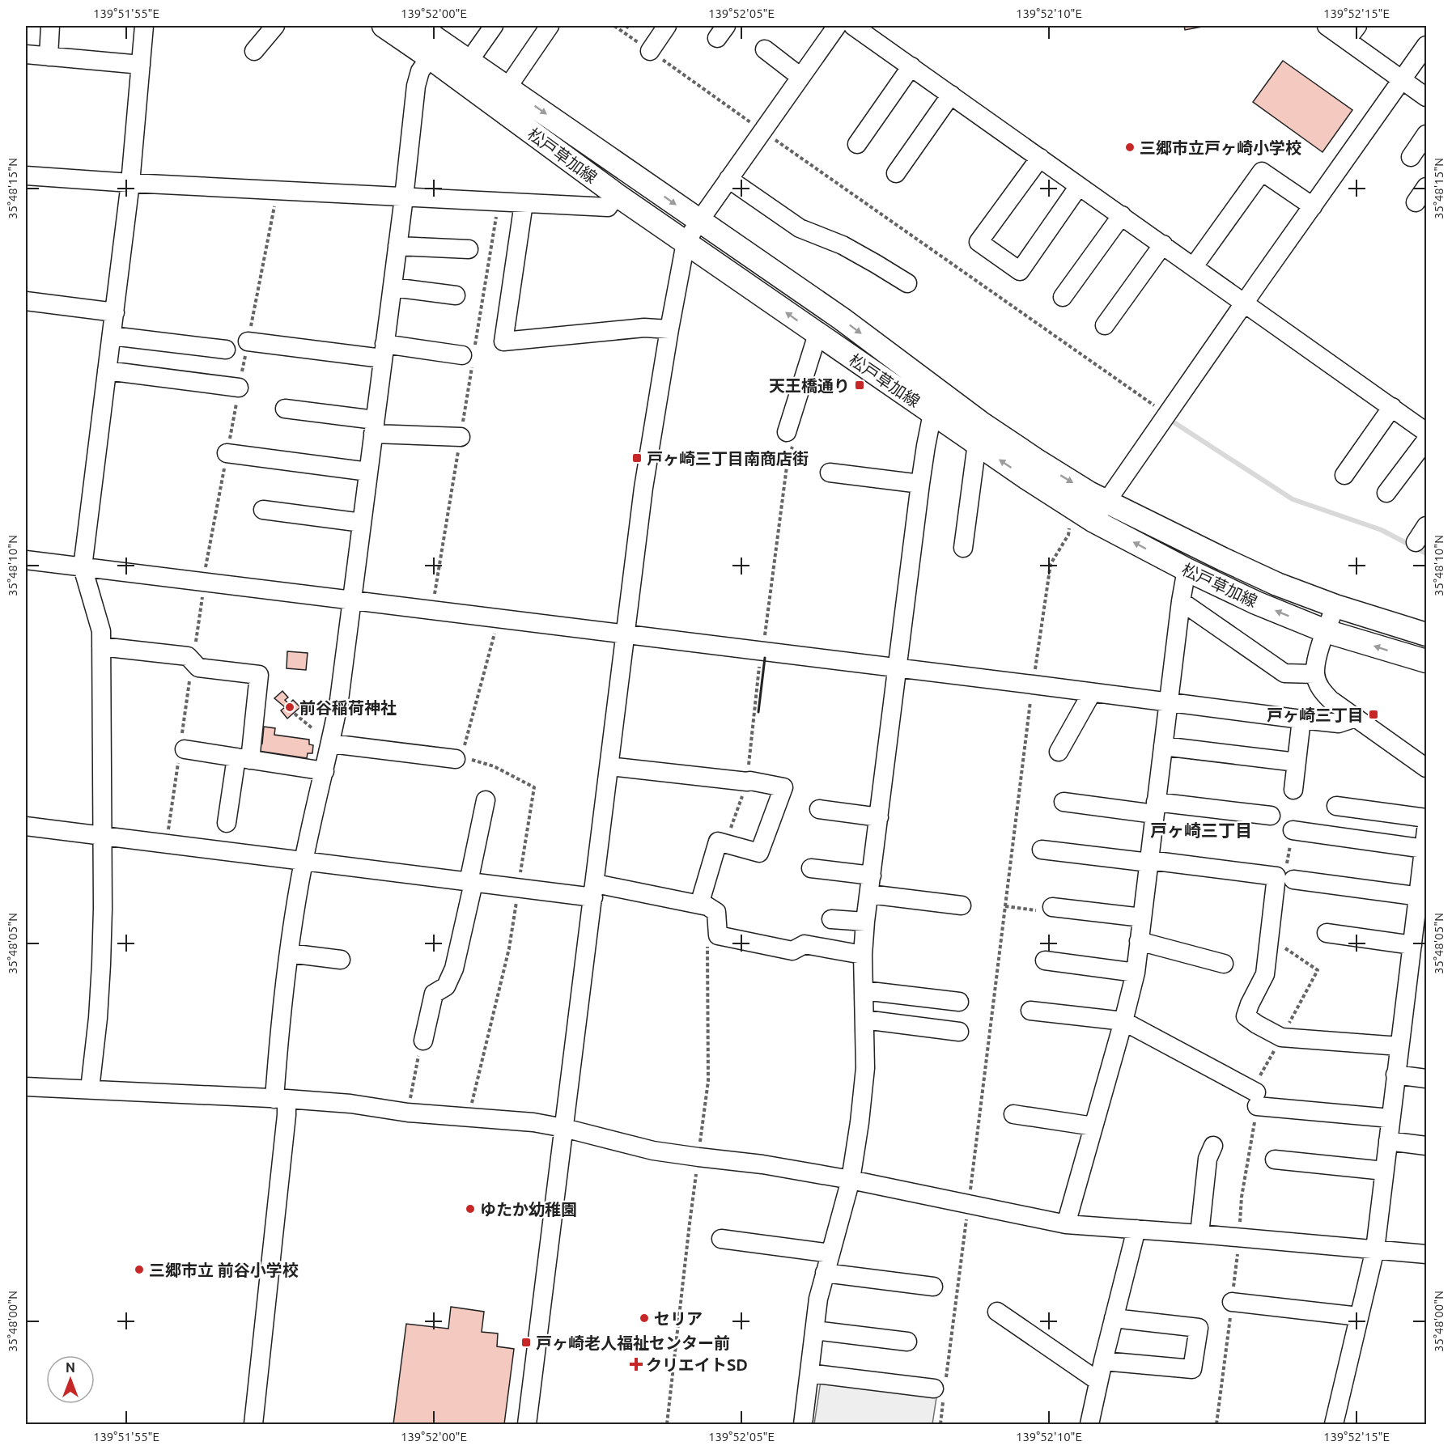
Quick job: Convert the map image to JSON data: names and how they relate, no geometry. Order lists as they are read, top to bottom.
{
  "streets": {
    "main road": ["松戸草加線"]
  },
  "districts": ["戸ヶ崎三丁目"],
  "places": {
    "other": [
      "三郷市立戸ヶ崎小学校",
      "前谷稲荷神社",
      "ゆたか幼稚園",
      "三郷市立 前谷小学校",
      "セリア"
    ],
    "transit": [
      "天王橋通り",
      "戸ヶ崎三丁目南商店街",
      "戸ヶ崎三丁目",
      "戸ヶ崎老人福祉センター前"
    ],
    "health": ["クリエイトSD"]
  },
  "north": "top",
  "coordinates": [
    "139°51'55\"E",
    "139°52'00\"E",
    "139°52'05\"E",
    "139°52'10\"E",
    "139°52'15\"E",
    "35°48'15\"N",
    "35°48'10\"N",
    "35°48'05\"N",
    "35°48'00\"N"
  ]
}
